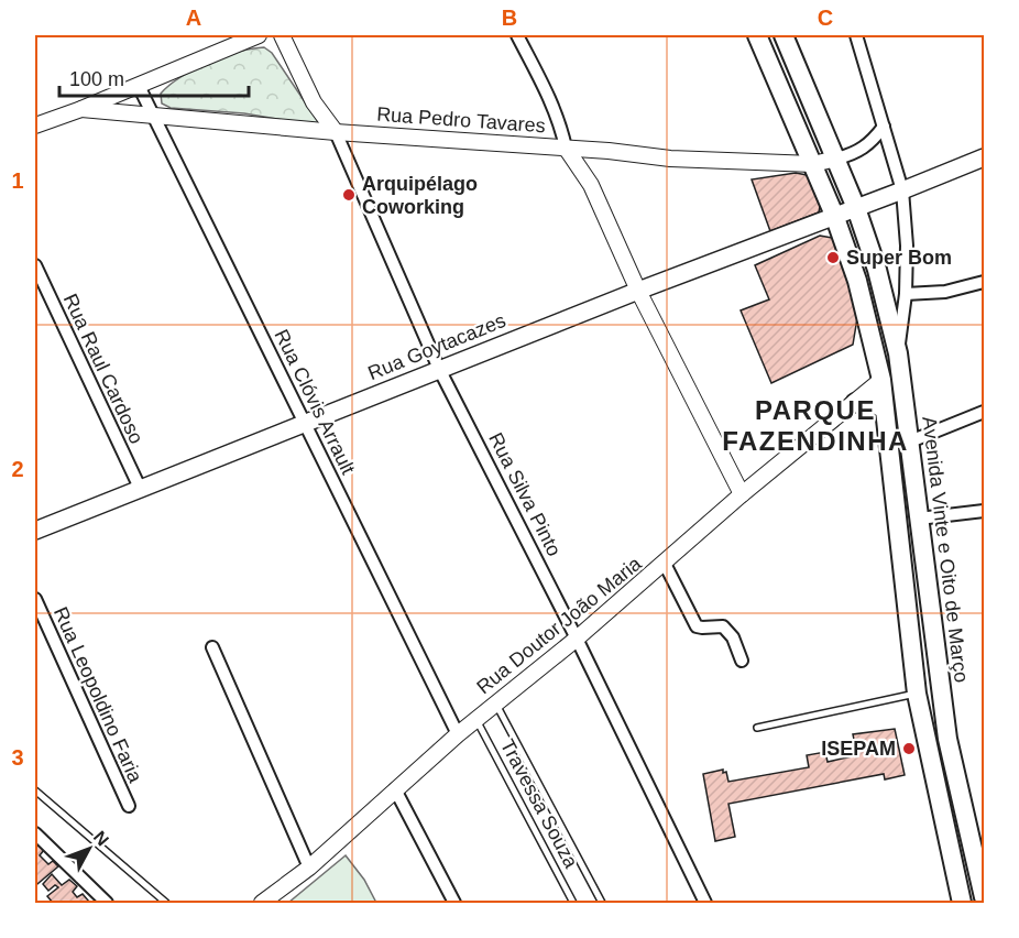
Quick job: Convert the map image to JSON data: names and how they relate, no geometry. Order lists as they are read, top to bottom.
{
  "streets": {
    "main road": ["Rua Goytacazes", "Avenida Vinte e Oito de Março"],
    "street": [
      "Rua Pedro Tavares",
      "Rua Raul Cardoso",
      "Rua Clóvis Arrault",
      "Rua Silva Pinto",
      "Rua Doutor João Maria",
      "Rua Leopoldino Faria"
    ],
    "lane": ["Travessa Souza"]
  },
  "crossings": [
    ["Rua Pedro Tavares", "Rua Clóvis Arrault"],
    ["Rua Pedro Tavares", "Rua Silva Pinto"],
    ["Rua Pedro Tavares", "Avenida Vinte e Oito de Março"],
    ["Rua Goytacazes", "Rua Raul Cardoso"],
    ["Rua Goytacazes", "Rua Clóvis Arrault"],
    ["Rua Goytacazes", "Rua Silva Pinto"],
    ["Rua Goytacazes", "Avenida Vinte e Oito de Março"],
    ["Rua Clóvis Arrault", "Rua Doutor João Maria"],
    ["Rua Silva Pinto", "Rua Doutor João Maria"],
    ["Rua Doutor João Maria", "Travessa Souza"]
  ],
  "districts": ["PARQUE FAZENDINHA"],
  "places": ["Arquipélago Coworking", "Super Bom", "ISEPAM"],
  "scale_bar": "100 m",
  "north": "top right",
  "grid": {
    "columns": ["A", "B", "C"],
    "rows": ["1", "2", "3"]
  }
}
